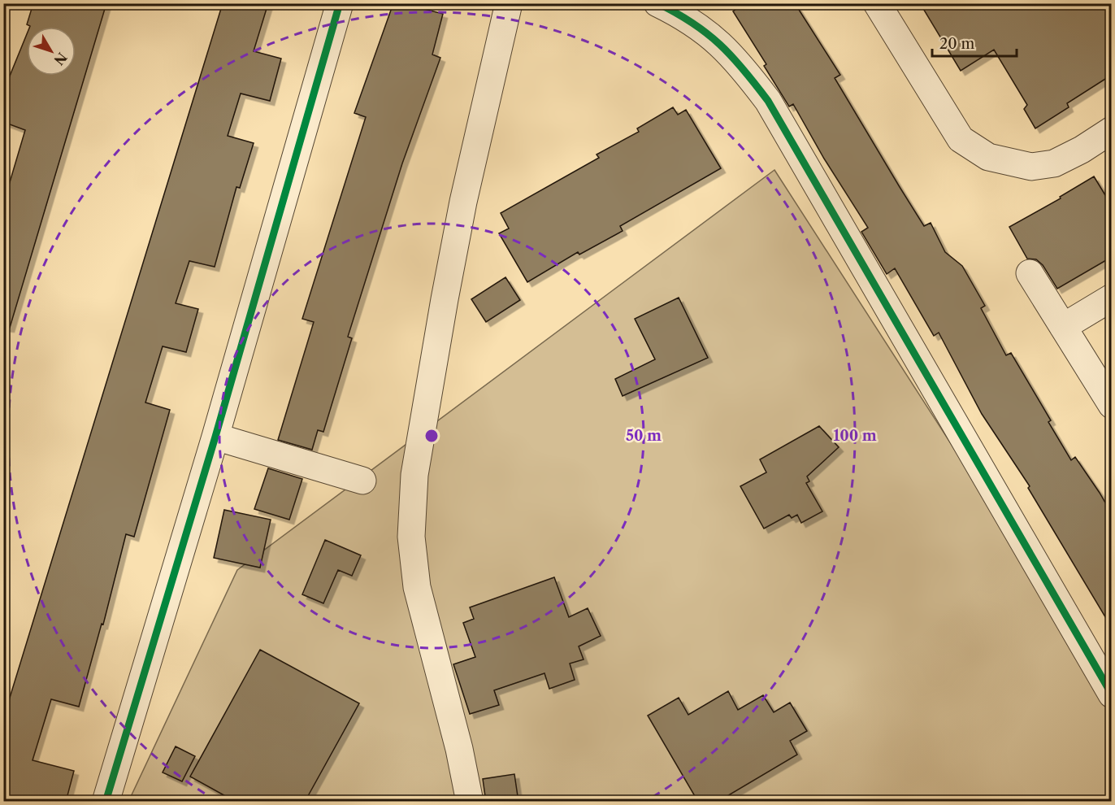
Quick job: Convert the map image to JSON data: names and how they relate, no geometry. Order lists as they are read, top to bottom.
{
  "scale_bar": "20 m",
  "north": "bottom right",
  "rings": ["50 m", "100 m"]
}
